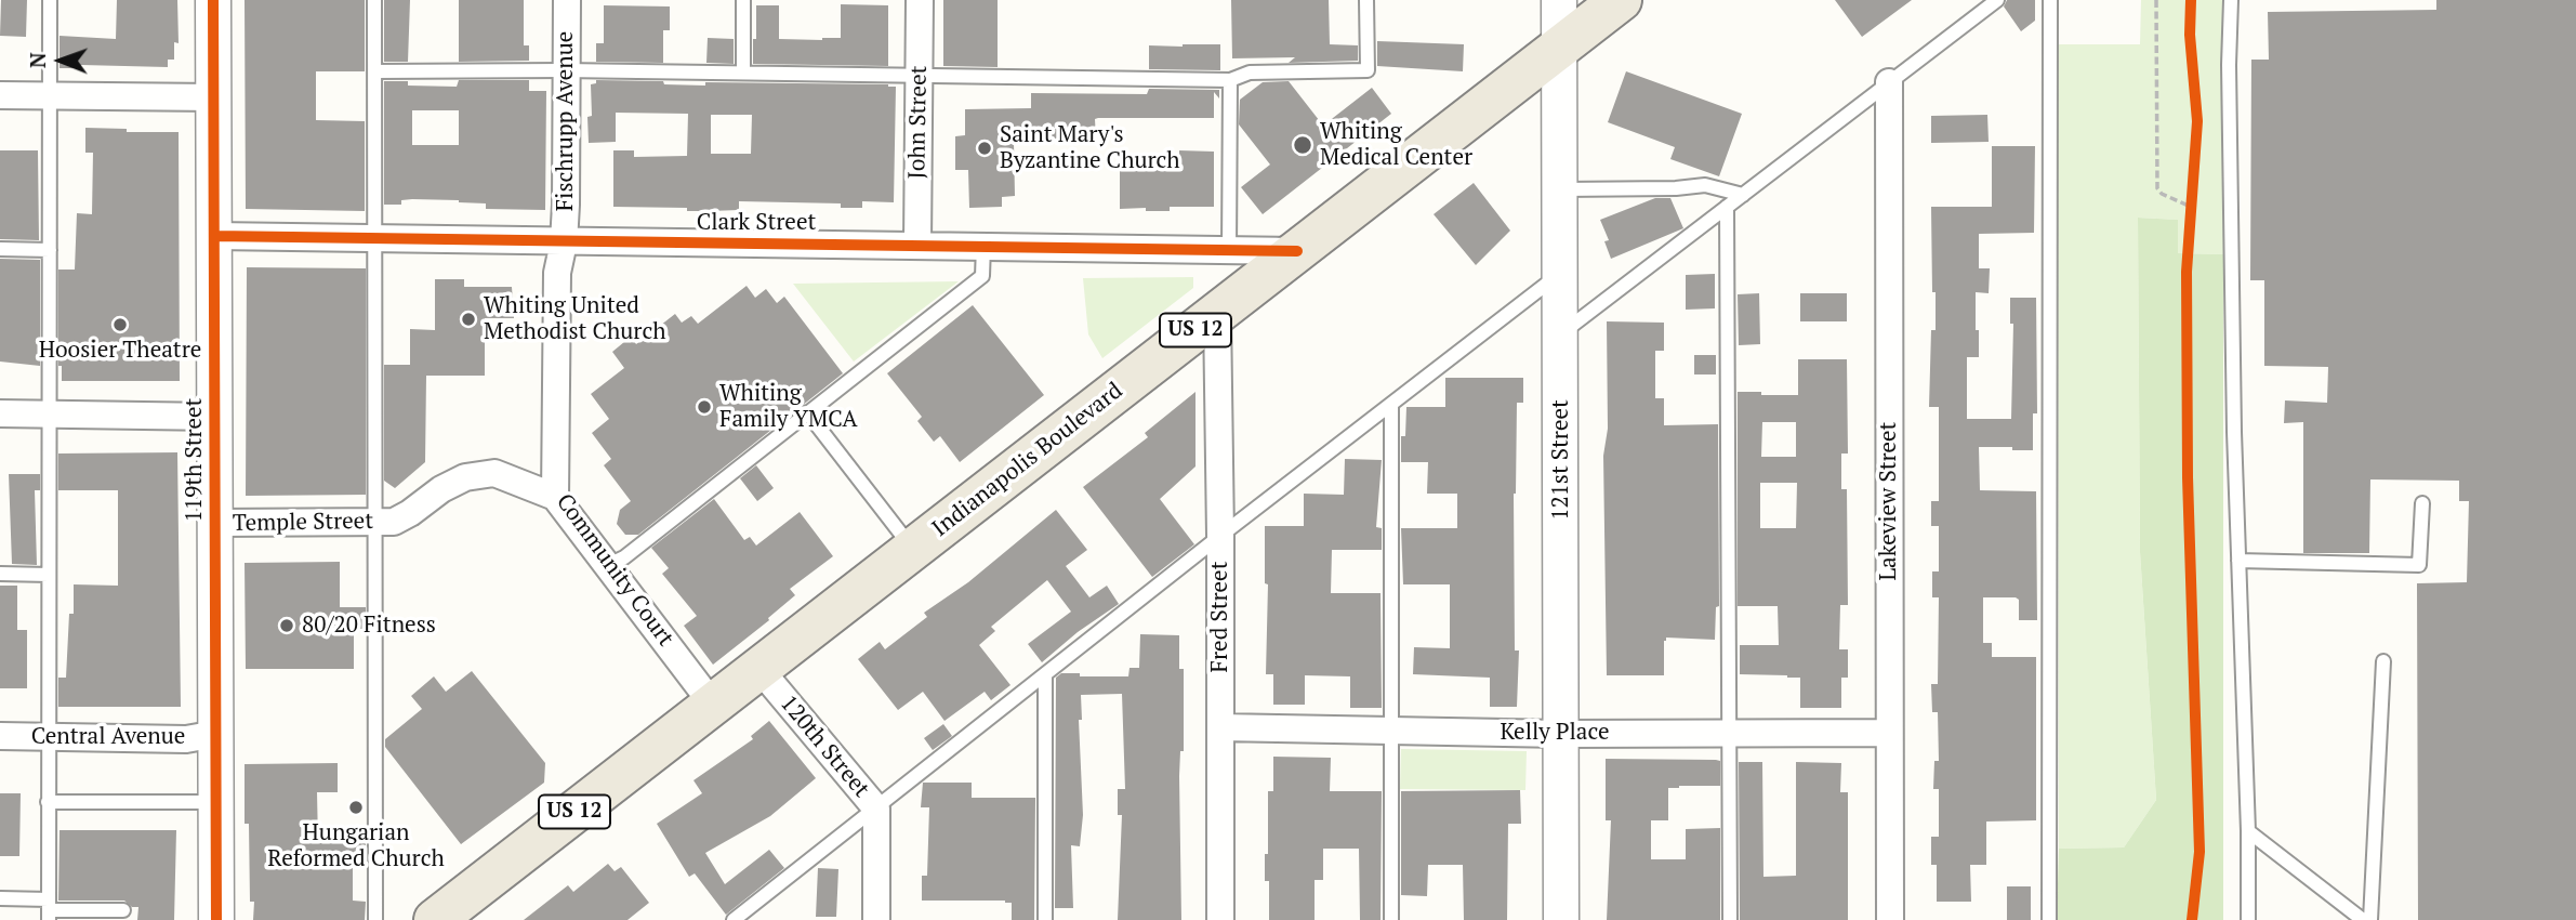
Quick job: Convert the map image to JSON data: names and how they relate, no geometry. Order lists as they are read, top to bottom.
{
  "streets": {
    "main road": ["US 12", "Indianapolis Boulevard"],
    "street": [
      "Fischrupp Avenue",
      "John Street",
      "Clark Street",
      "119th Street",
      "121st Street",
      "Lakeview Street",
      "Temple Street",
      "Community Court",
      "Fred Street",
      "Kelly Place",
      "Central Avenue",
      "120th Street"
    ]
  },
  "crossings": [
    ["Fischrupp Avenue", "Clark Street"],
    ["Fischrupp Avenue", "Community Court"],
    ["John Street", "Clark Street"],
    ["Clark Street", "119th Street"],
    ["Clark Street", "Indianapolis Boulevard"],
    ["Clark Street", "Community Court"],
    ["119th Street", "Temple Street"],
    ["119th Street", "Central Avenue"],
    ["Indianapolis Boulevard", "121st Street"],
    ["Indianapolis Boulevard", "Community Court"],
    ["Indianapolis Boulevard", "Fred Street"],
    ["Indianapolis Boulevard", "120th Street"],
    ["121st Street", "Kelly Place"],
    ["Lakeview Street", "Kelly Place"],
    ["Temple Street", "Community Court"],
    ["Fred Street", "Kelly Place"]
  ],
  "places": [
    "Whiting Medical Center",
    "Saint Mary's Byzantine Church",
    "Whiting United Methodist Church",
    "Hoosier Theatre",
    "Whiting Family YMCA",
    "80/20 Fitness",
    "Hungarian Reformed Church"
  ],
  "north": "left"
}
